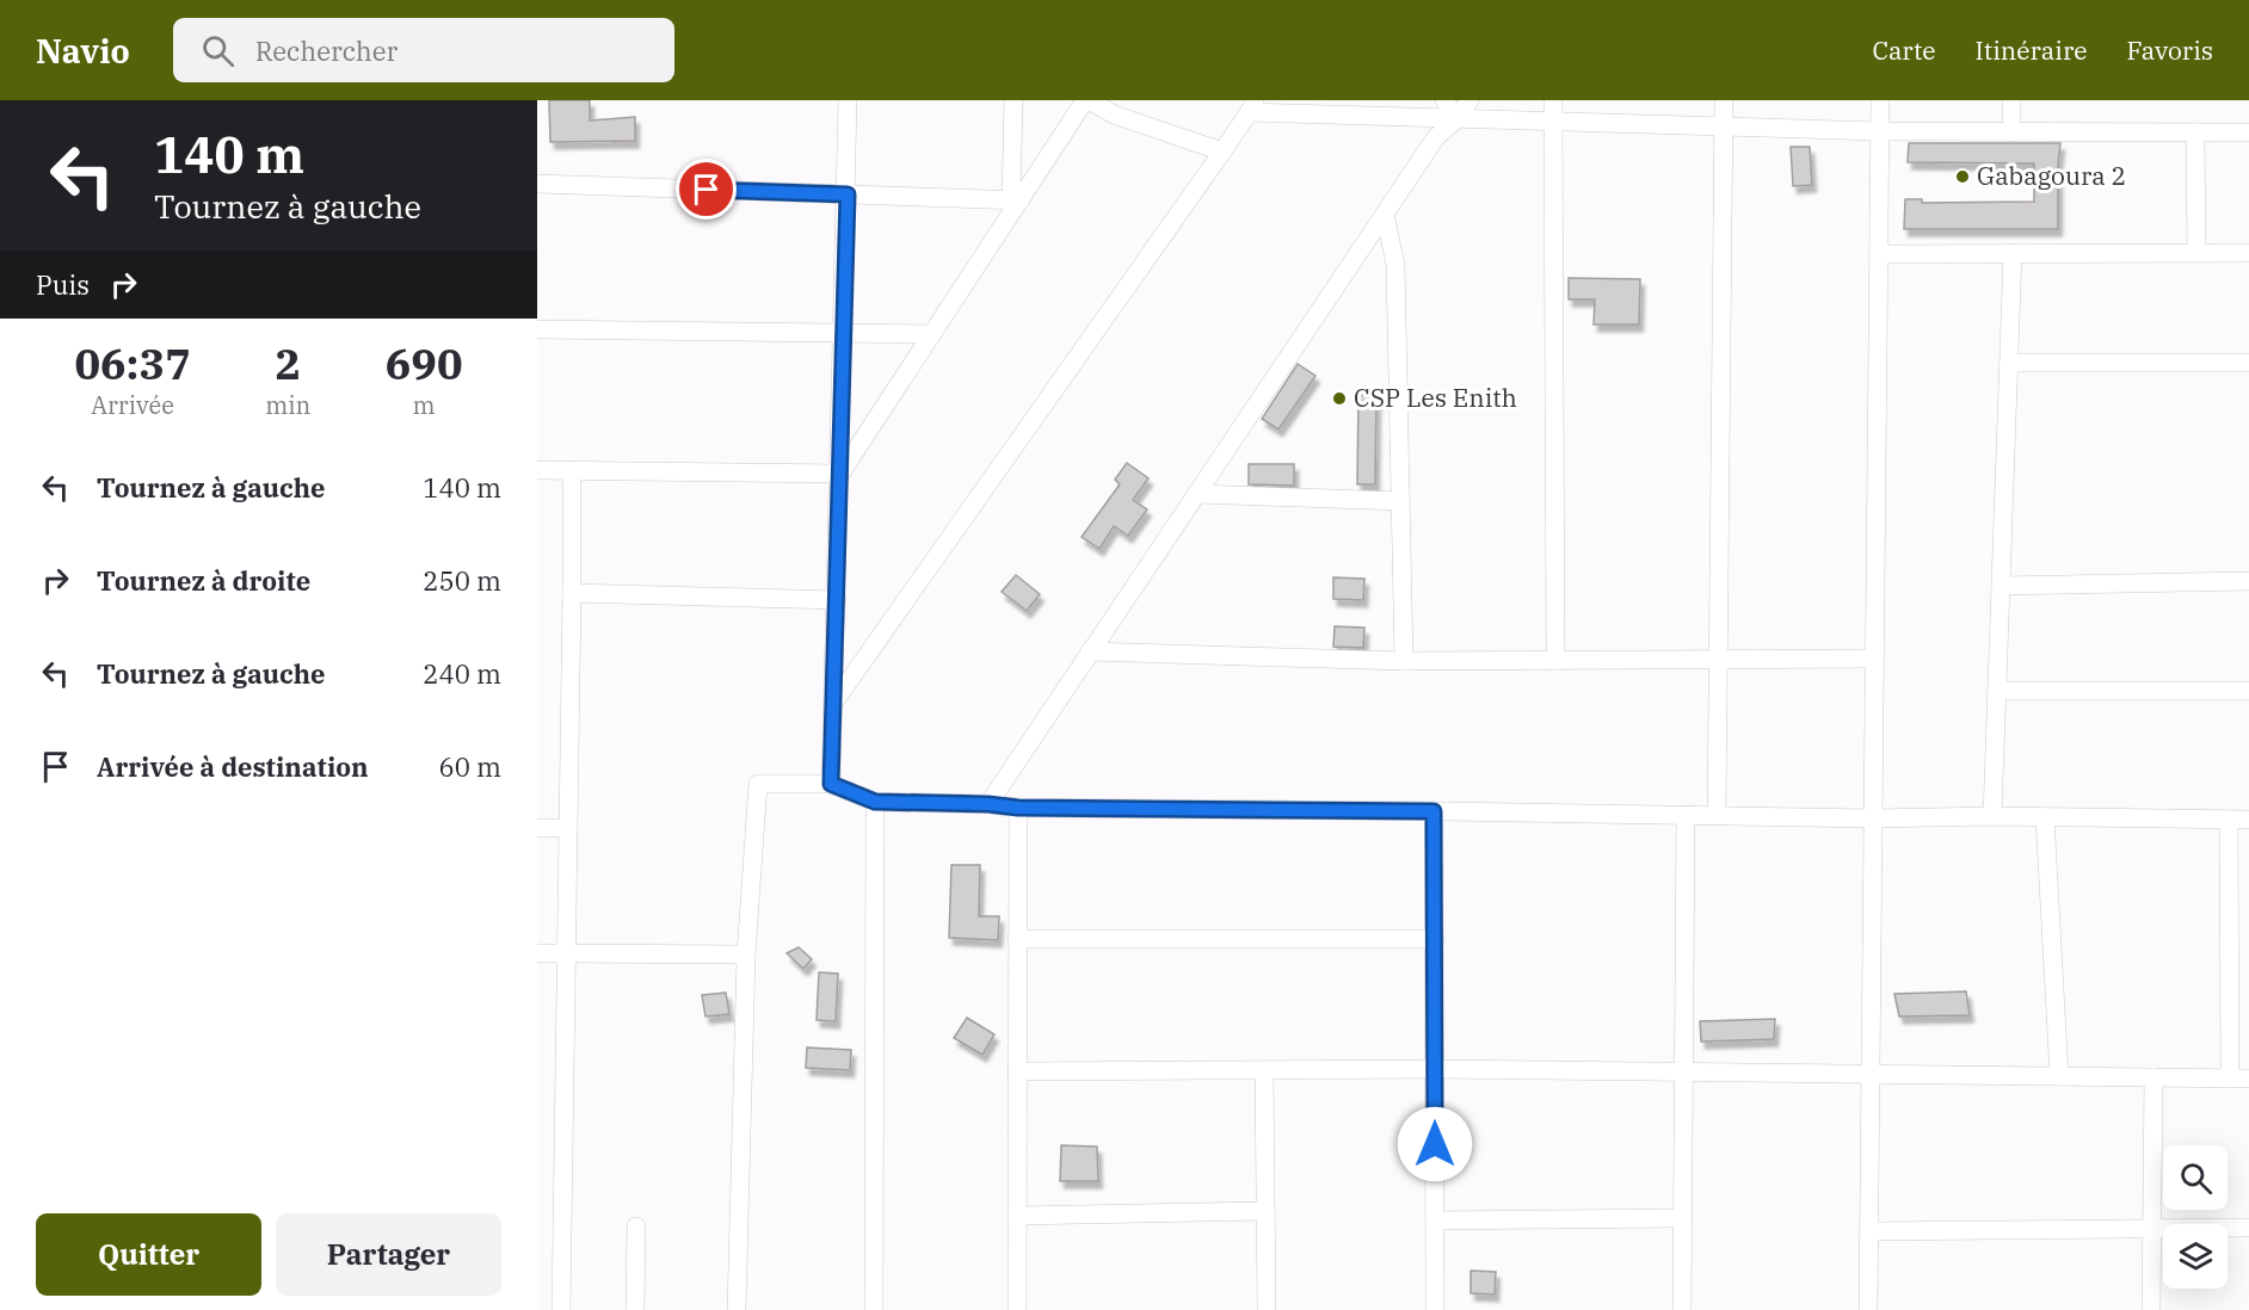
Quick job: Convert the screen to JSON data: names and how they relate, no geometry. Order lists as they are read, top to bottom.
{
  "places": ["Gabagoura 2", "CSP Les Enith"],
  "page": {
    "header": "Navio",
    "search": "Rechercher",
    "nav": ["Carte", "Itinéraire", "Favoris"],
    "turn": ["140 m", "Tournez à gauche"],
    "then": "Puis",
    "eta": [
      "06:37",
      "Arrivée",
      "2",
      "min",
      "690",
      "m"
    ],
    "list": [
      {
        "name": "Tournez à gauche",
        "value": "140 m"
      },
      {
        "name": "Tournez à droite",
        "value": "250 m"
      },
      {
        "name": "Tournez à gauche",
        "value": "240 m"
      },
      {
        "name": "Arrivée à destination",
        "value": "60 m"
      }
    ],
    "buttons": ["Quitter", "Partager"]
  }
}
